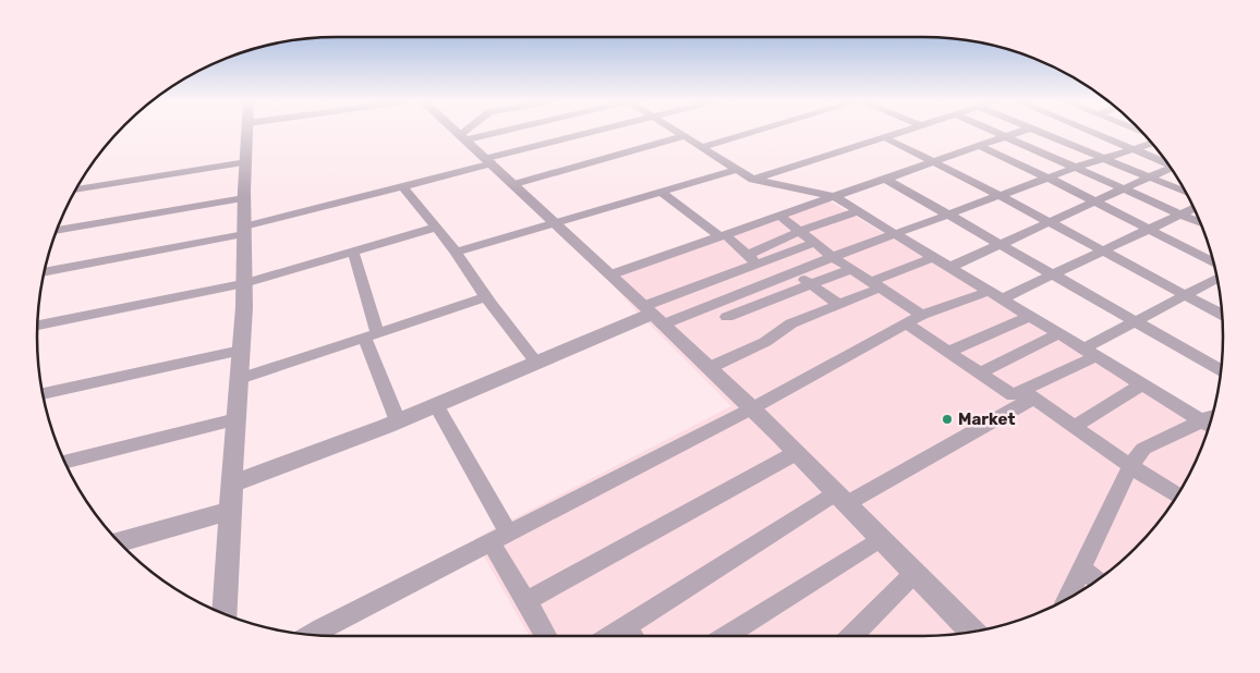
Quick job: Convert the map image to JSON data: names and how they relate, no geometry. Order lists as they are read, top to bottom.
{
  "places": ["Market"]
}
